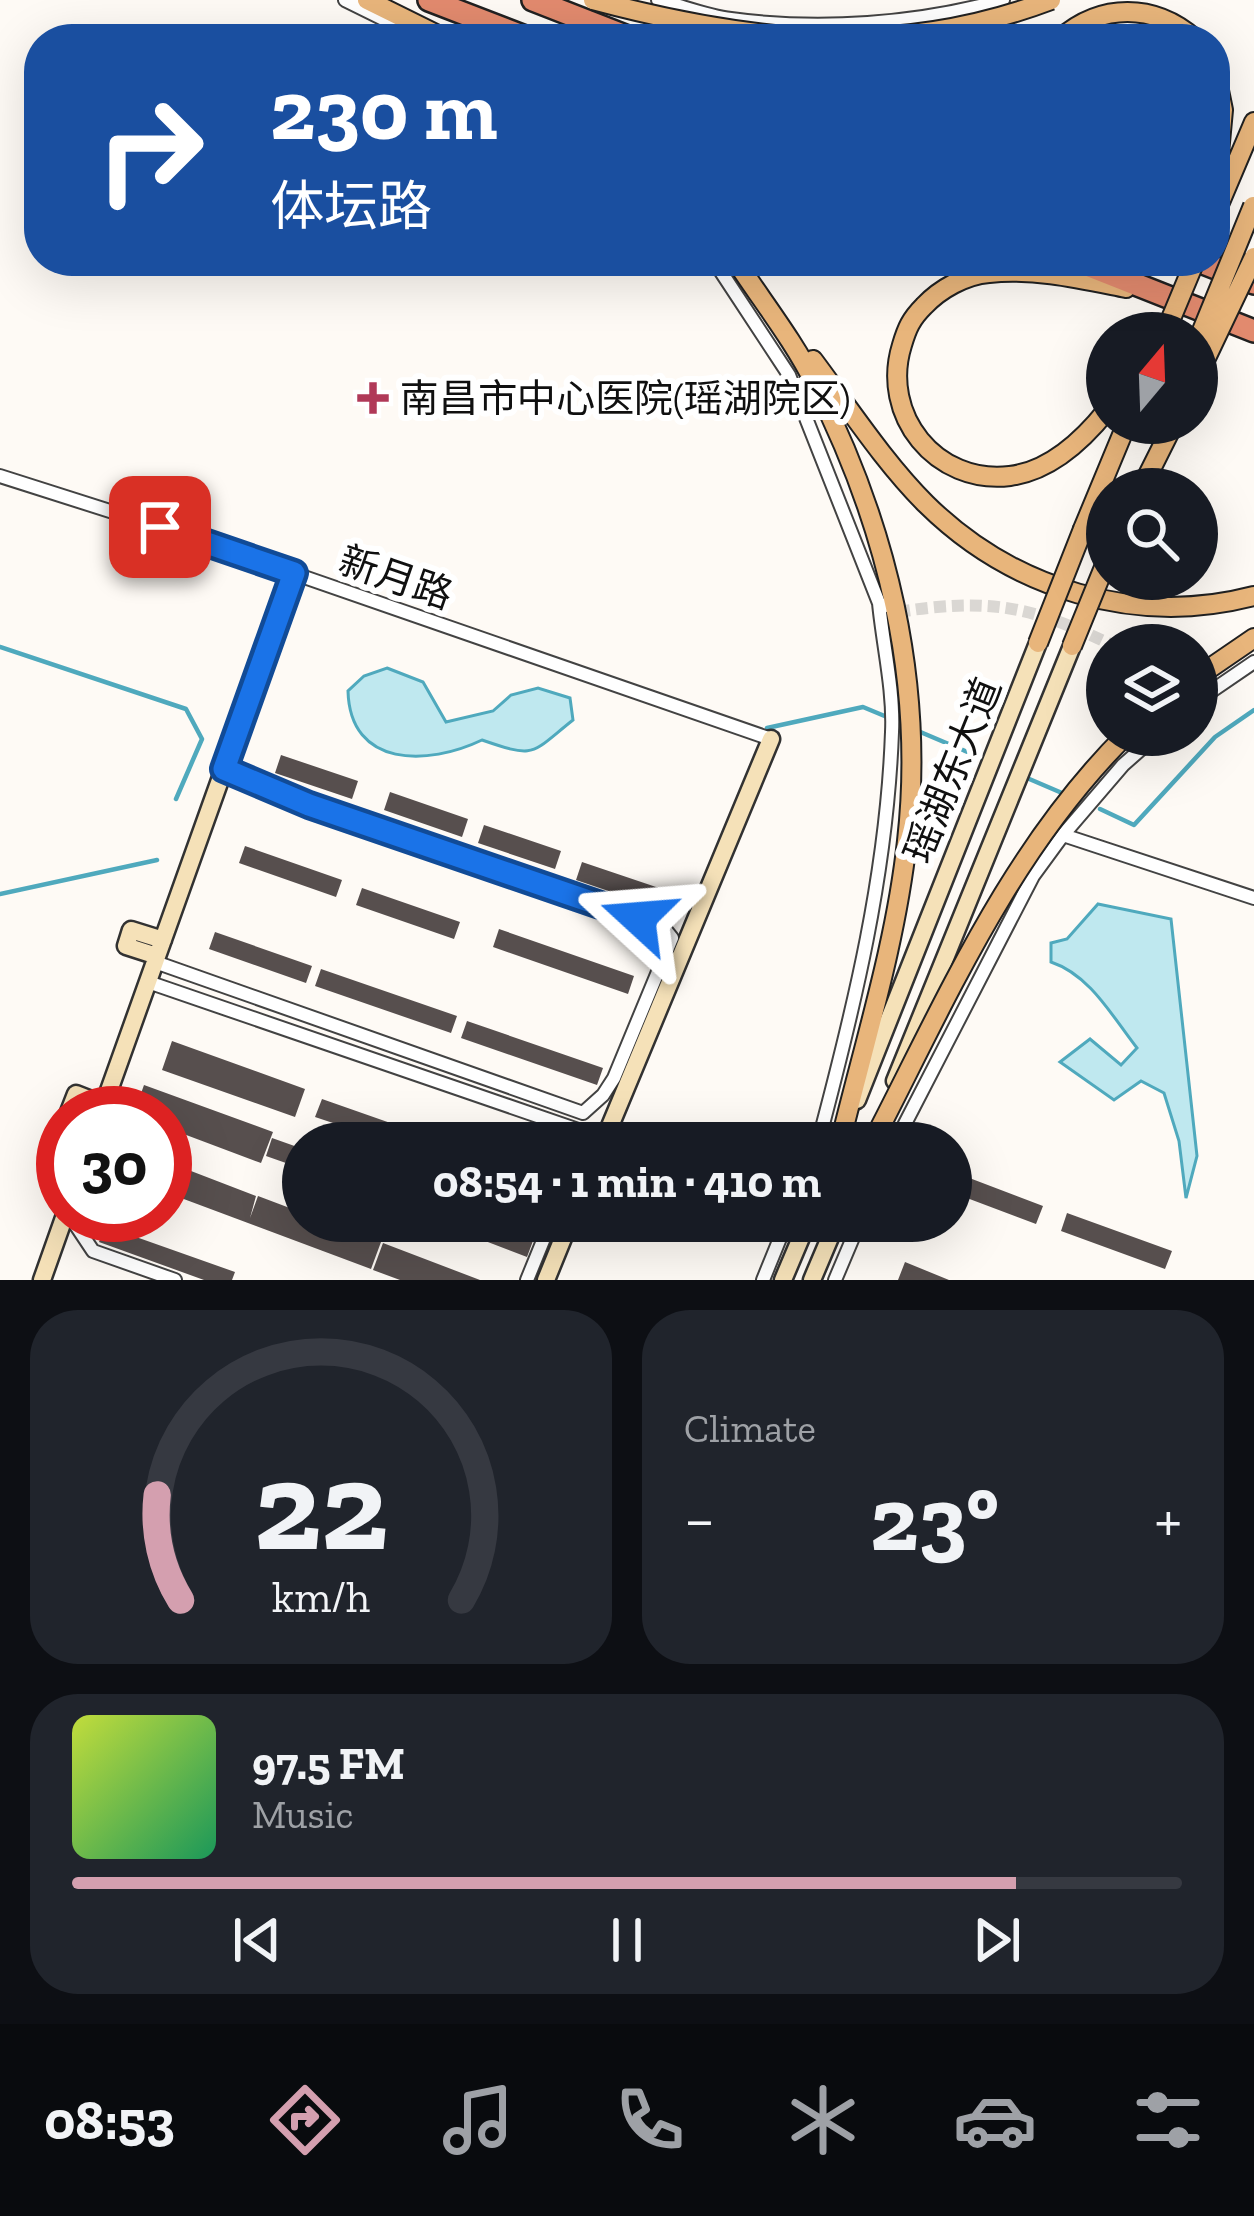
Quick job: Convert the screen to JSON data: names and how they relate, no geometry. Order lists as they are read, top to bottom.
{
  "streets": {
    "main road": ["瑶湖东大道"],
    "street": ["新月路"]
  },
  "places": {
    "health": ["南昌市中心医院(瑶湖院区)"]
  },
  "north": "top",
  "page": {
    "turn": ["230 m", "体坛路"],
    "limit": "30",
    "trip": "08:54 · 1 min · 410 m",
    "tile": "Climate",
    "heat": ["−", "23°", "+"],
    "song": ["97.5 FM", "Music"],
    "tabs": "08:53",
    "gauge": ["22", "km/h"]
  }
}
